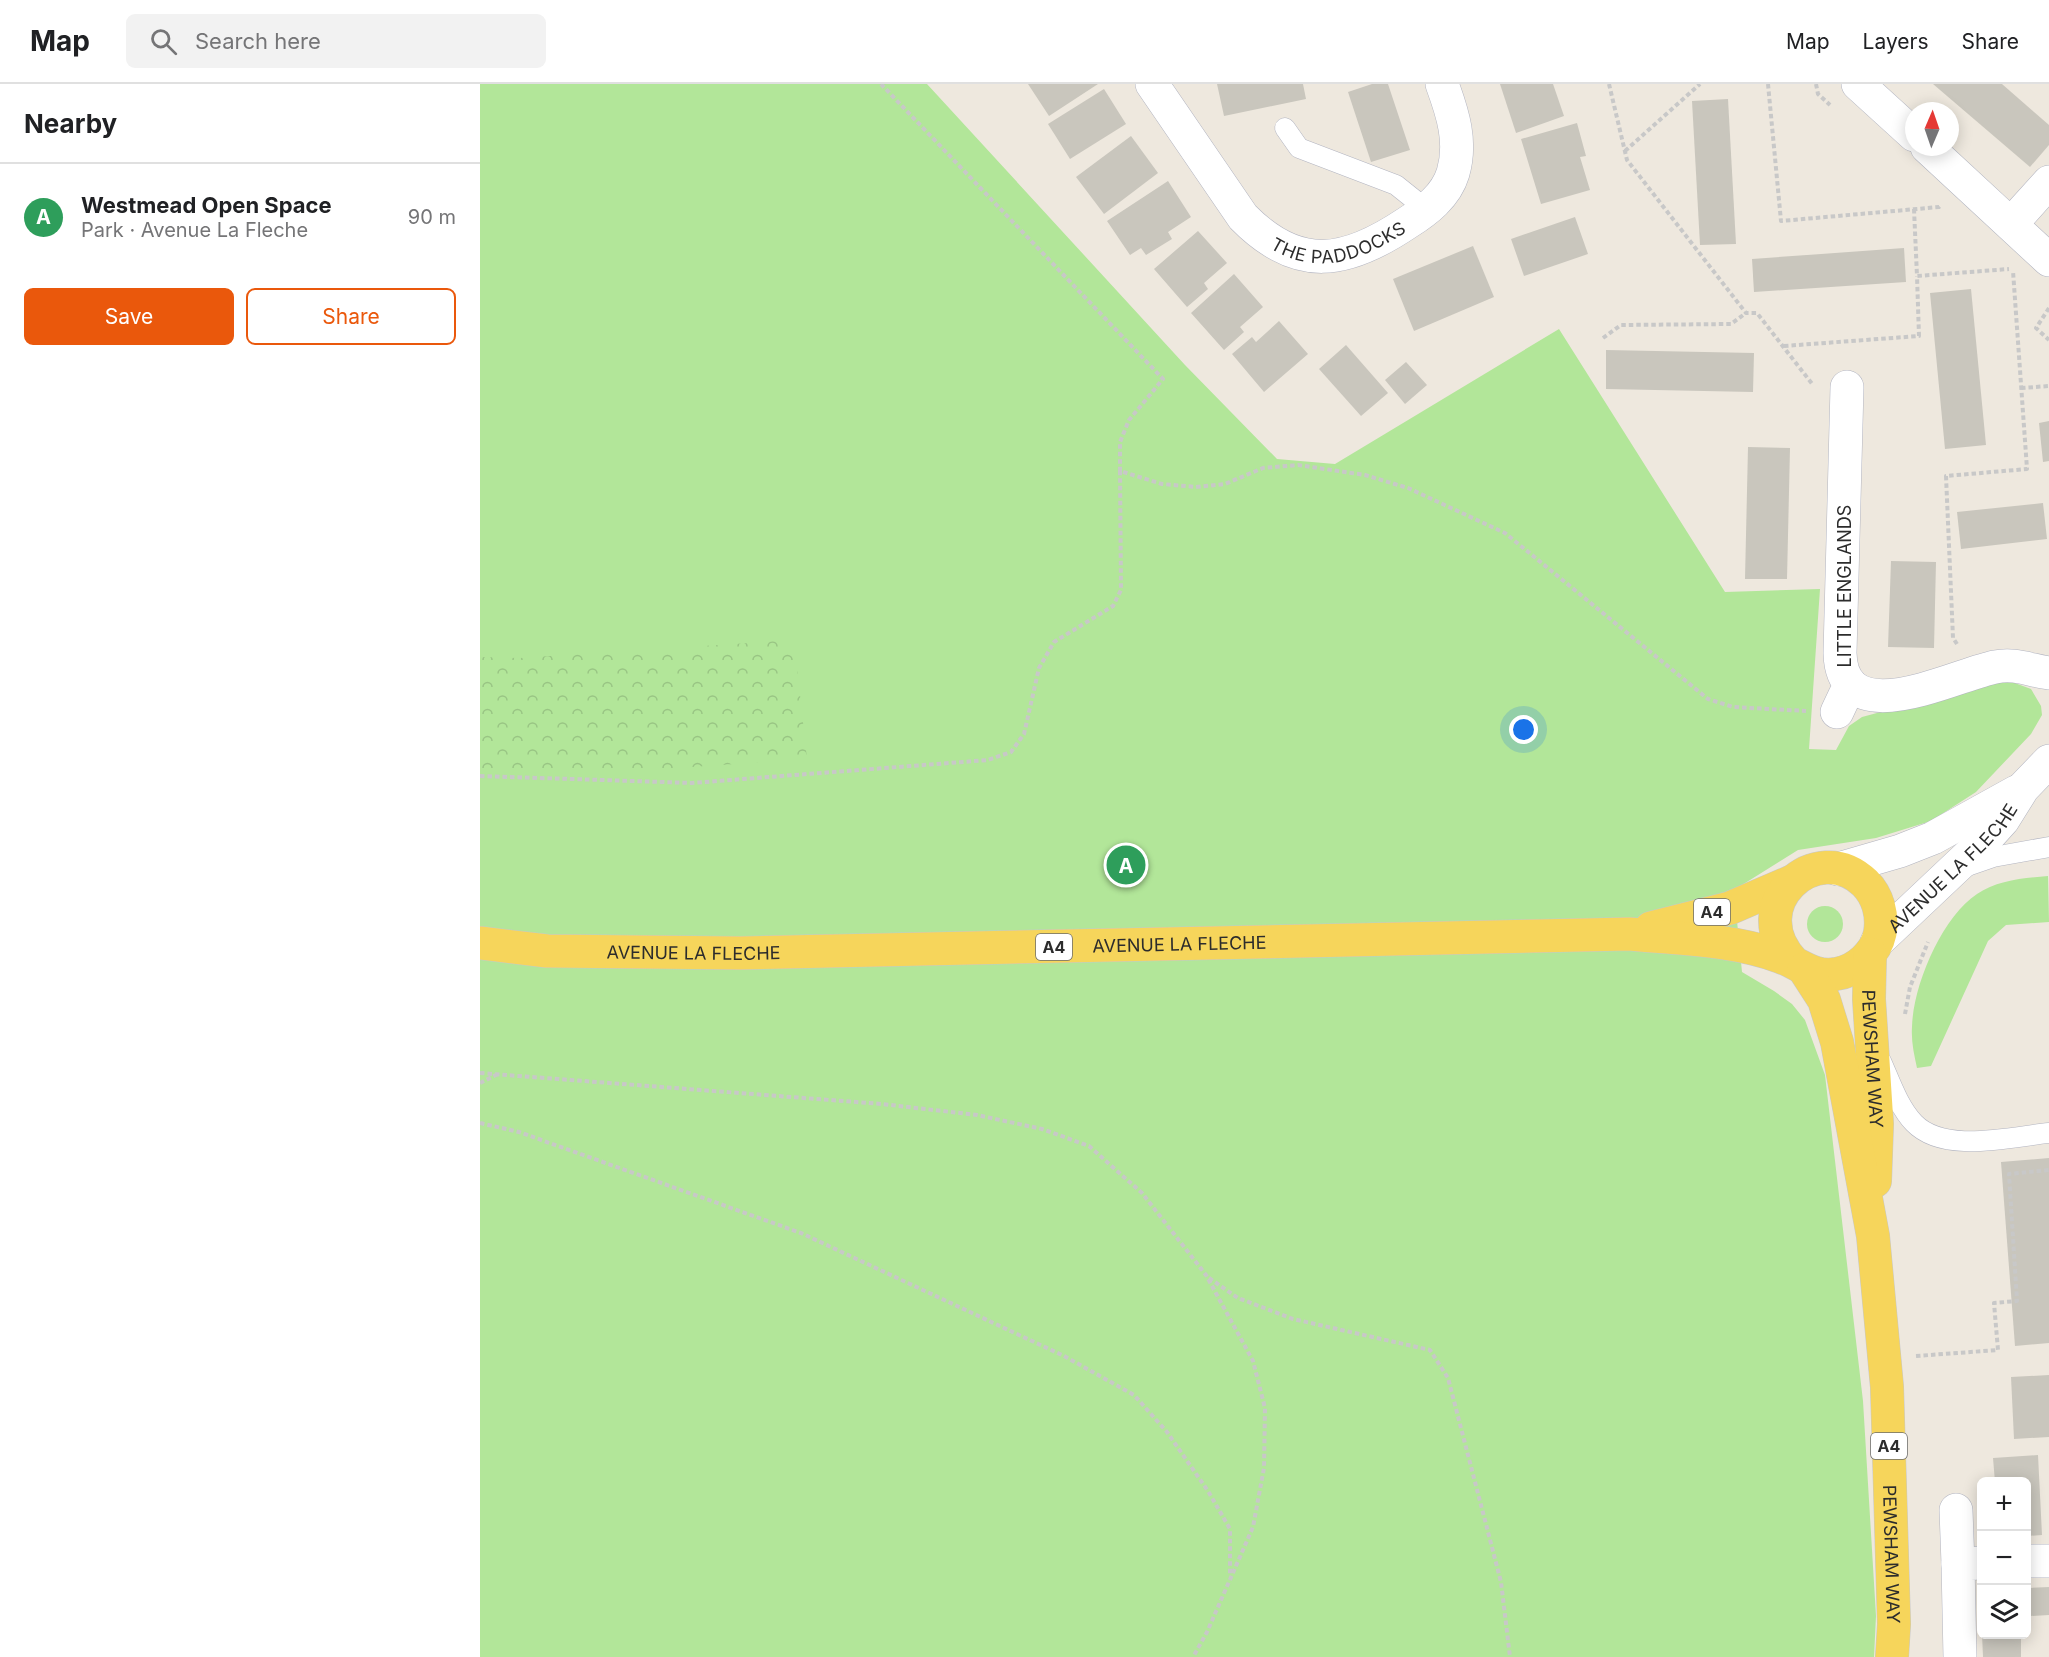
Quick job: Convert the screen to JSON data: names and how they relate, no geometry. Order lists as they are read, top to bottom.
{
  "streets": {
    "main road": ["AVENUE LA FLECHE", "A4", "PEWSHAM WAY"],
    "street": ["THE PADDOCKS", "LITTLE ENGLANDS"]
  },
  "crossings": [
    ["AVENUE LA FLECHE", "A4"],
    ["AVENUE LA FLECHE", "PEWSHAM WAY"],
    ["A4", "PEWSHAM WAY"]
  ],
  "north": "top",
  "page": {
    "header": "Map",
    "search": "Search here",
    "nav": ["Map", "Layers", "Share"],
    "heading": "Nearby",
    "list": [
      {
        "mark": "A",
        "name": "Westmead Open Space",
        "note": "Park · Avenue La Fleche",
        "value": "90 m"
      }
    ],
    "buttons": ["Save", "Share"],
    "pins": "A",
    "map_buttons": ["+", "−"]
  }
}
